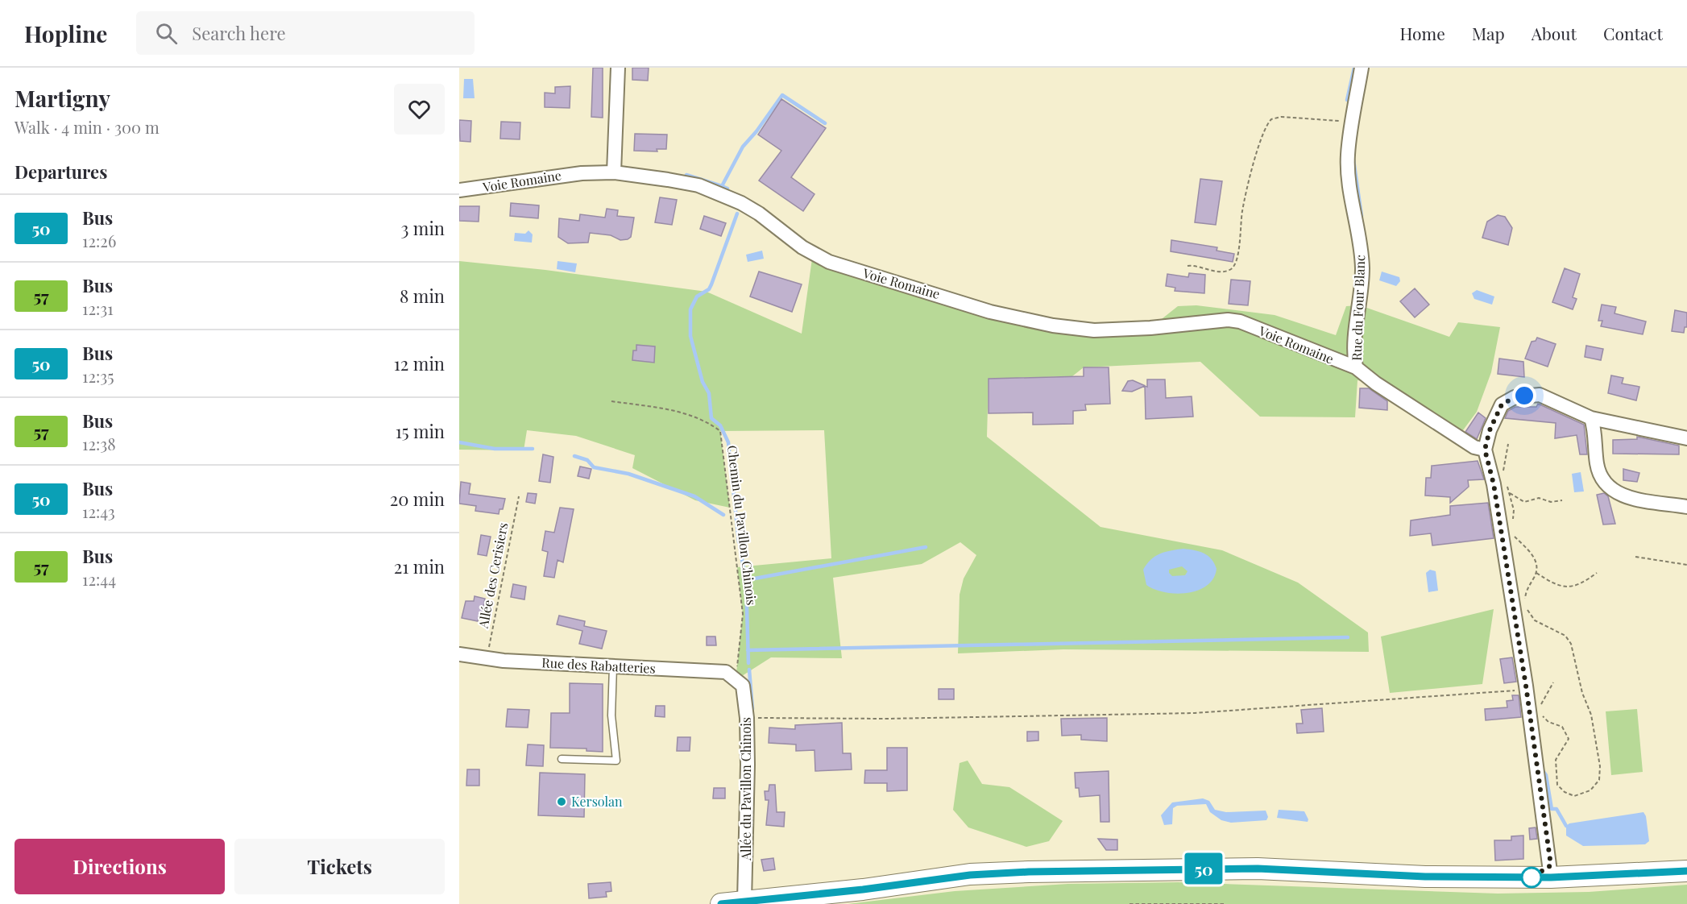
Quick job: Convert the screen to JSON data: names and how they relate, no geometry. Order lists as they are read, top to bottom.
{
  "streets": {
    "street": [
      "Voie Romaine",
      "Rue du Four Blanc",
      "Rue des Rabatteries",
      "Allée du Pavillon Chinois"
    ],
    "path": ["Chemin du Pavillon Chinois", "Allée des Cerisiers"]
  },
  "crossings": [
    ["Voie Romaine", "Rue du Four Blanc"],
    ["Chemin du Pavillon Chinois", "Rue des Rabatteries"],
    ["Chemin du Pavillon Chinois", "Allée du Pavillon Chinois"],
    ["Allée des Cerisiers", "Rue des Rabatteries"],
    ["Rue des Rabatteries", "Allée du Pavillon Chinois"]
  ],
  "places": ["Kersolan"],
  "lines": ["bus line 50"],
  "page": {
    "header": "Hopline",
    "search": "Search here",
    "nav": [
      "Home",
      "Map",
      "About",
      "Contact"
    ],
    "heading": [
      ["Martigny", "Walk · 4 min · 300 m"],
      "Departures"
    ],
    "on_map": "50",
    "list": [
      {
        "mark": "50",
        "name": "Bus",
        "note": "12:26",
        "value": "3 min"
      },
      {
        "mark": "57",
        "name": "Bus",
        "note": "12:31",
        "value": "8 min"
      },
      {
        "mark": "50",
        "name": "Bus",
        "note": "12:35",
        "value": "12 min"
      },
      {
        "mark": "57",
        "name": "Bus",
        "note": "12:38",
        "value": "15 min"
      },
      {
        "mark": "50",
        "name": "Bus",
        "note": "12:43",
        "value": "20 min"
      },
      {
        "mark": "57",
        "name": "Bus",
        "note": "12:44",
        "value": "21 min"
      }
    ],
    "buttons": ["Directions", "Tickets"]
  }
}
